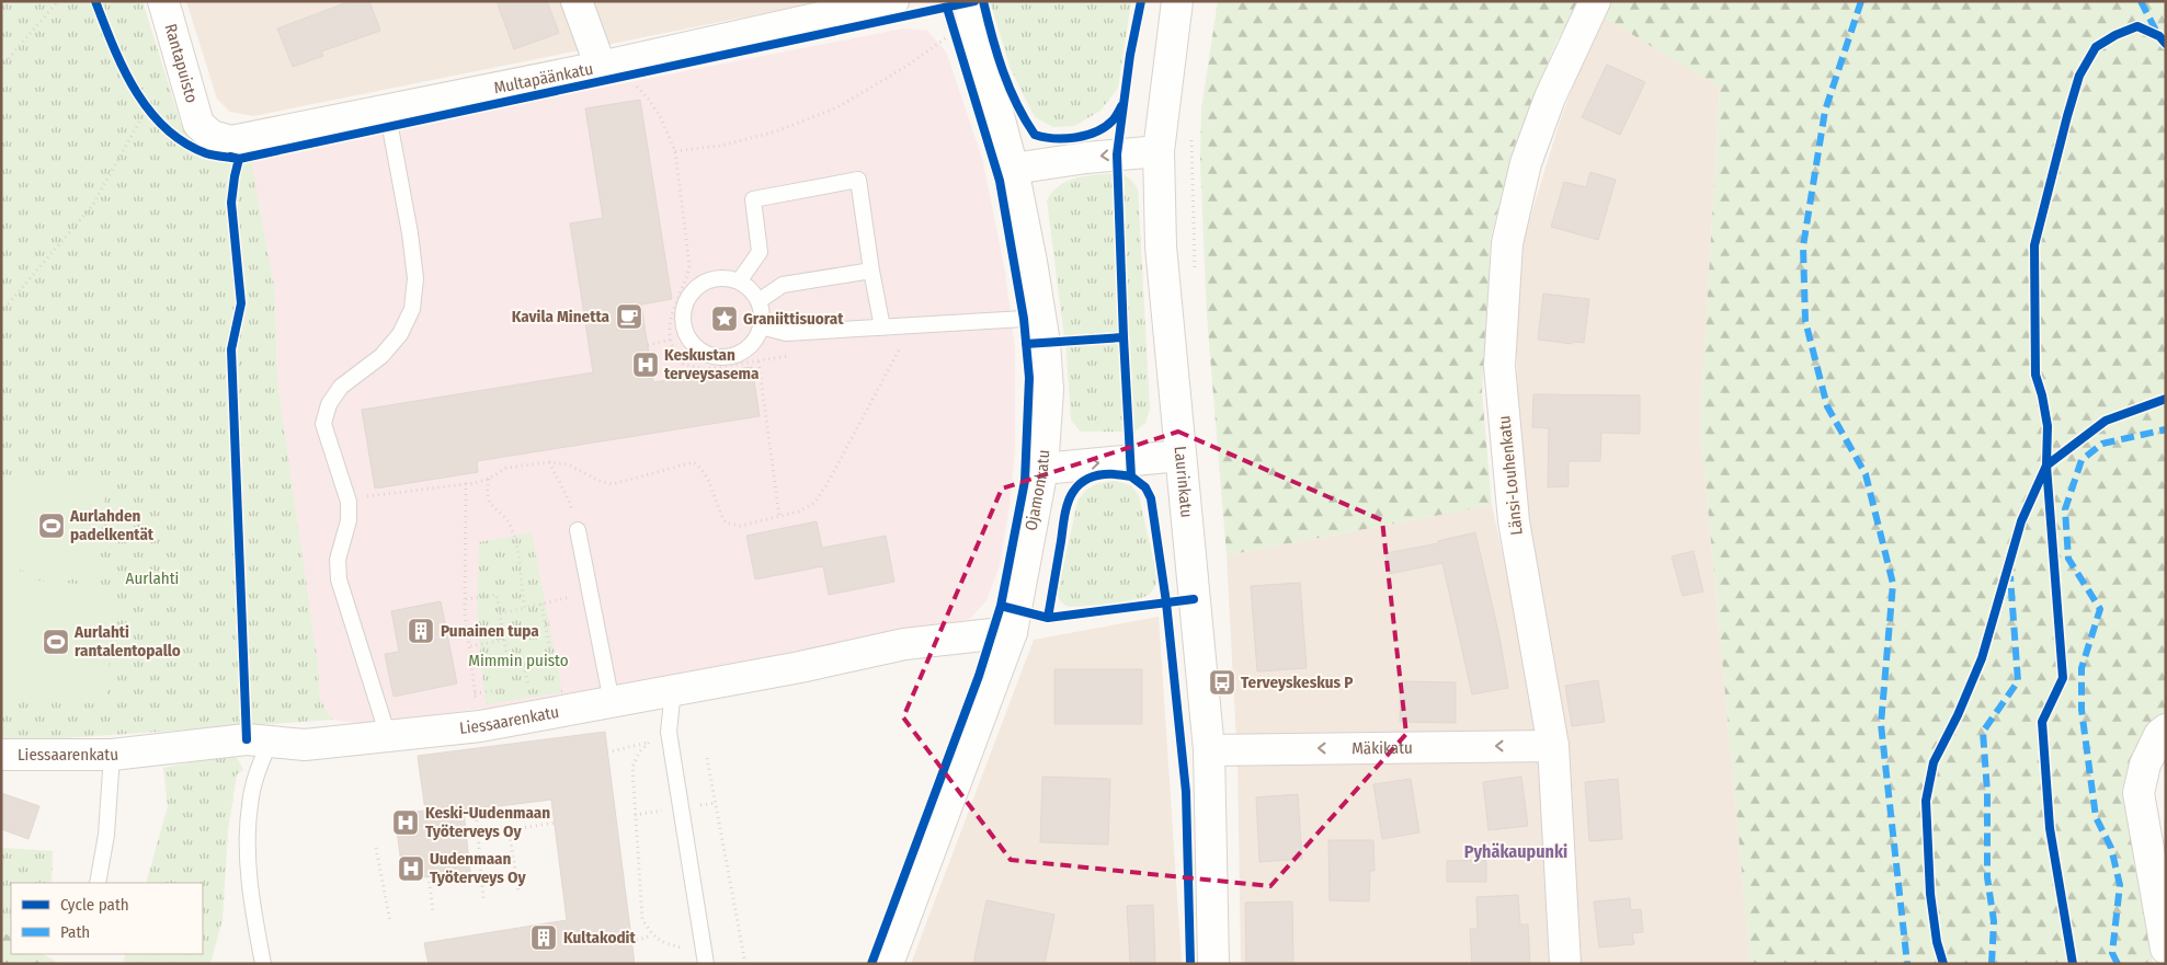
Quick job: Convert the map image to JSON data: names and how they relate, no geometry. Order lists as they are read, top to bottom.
{
  "streets": {
    "street": [
      "Rantapuisto",
      "Multapäänkatu",
      "Länsi-Louhenkatu",
      "Laurinkatu",
      "Ojamonkatu",
      "Liessaarenkatu",
      "Mäkikatu"
    ]
  },
  "crossings": [
    ["Rantapuisto", "Multapäänkatu"],
    ["Länsi-Louhenkatu", "Mäkikatu"],
    ["Laurinkatu", "Mäkikatu"],
    ["Ojamonkatu", "Liessaarenkatu"]
  ],
  "one_way": ["Mäkikatu"],
  "districts": ["Pyhäkaupunki"],
  "parks": ["Aurlahti", "Mimmin puisto"],
  "places": {
    "cafe": ["Kavila Minetta"],
    "place": ["Graniittisuorat"],
    "hospital": ["Keskustan terveysasema", "Keski-Uudenmaan Työterveys Oy", "Uudenmaan Työterveys Oy"],
    "sports": ["Aurlahden padelkentät", "Aurlahti rantalentopallo"],
    "building": ["Punainen tupa", "Kultakodit"],
    "bus stop": ["Terveyskeskus P"]
  },
  "legend": ["Cycle path", "Path"]
}
